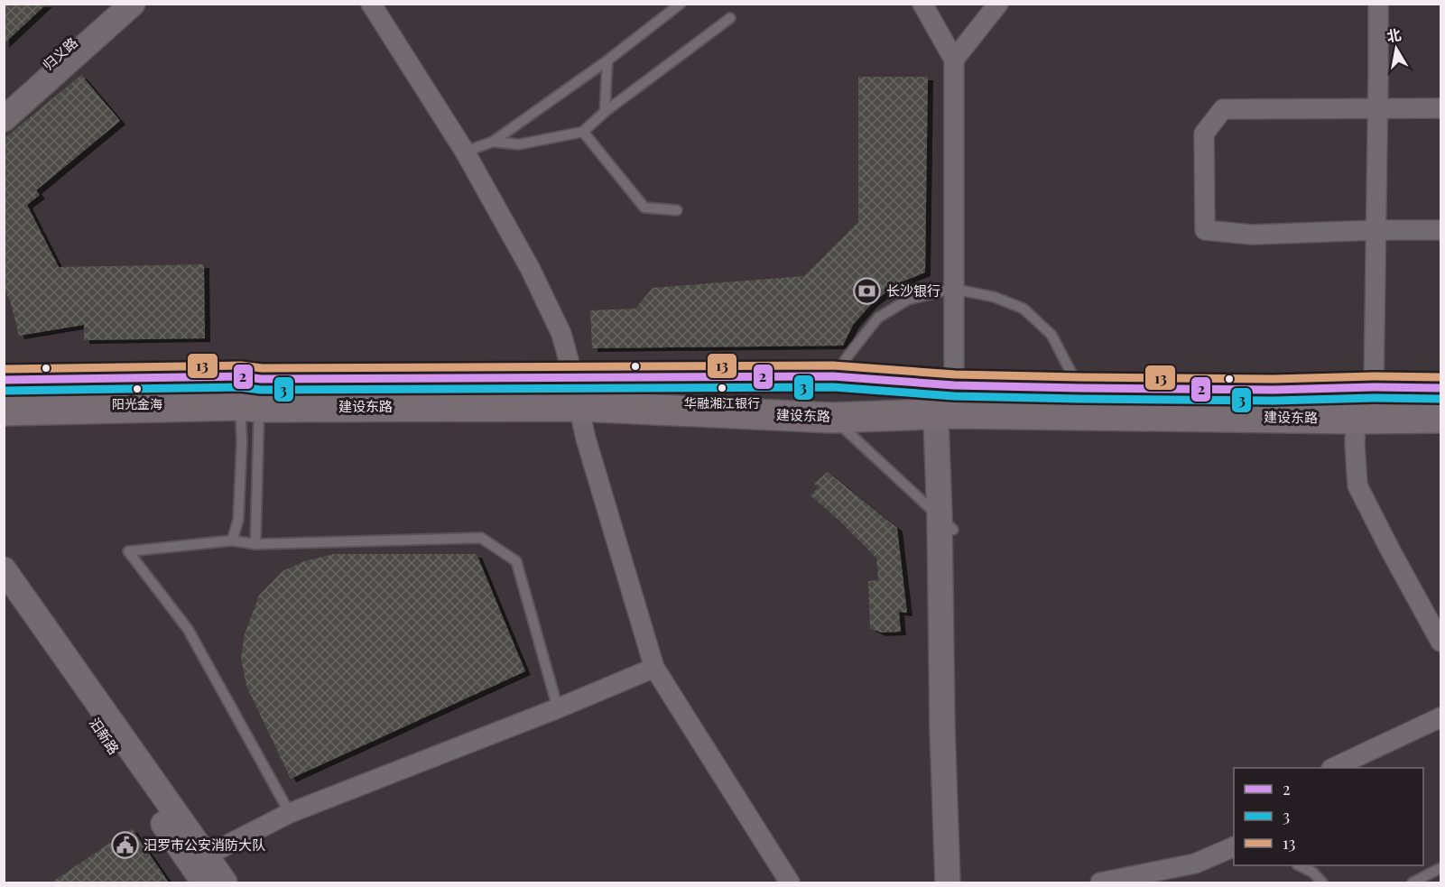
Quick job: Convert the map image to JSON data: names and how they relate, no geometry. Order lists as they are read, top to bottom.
{
  "streets": {
    "main road": ["建设东路"],
    "street": ["归义路", "汨新路"]
  },
  "places": {
    "bank": ["长沙银行"],
    "other": ["华融湘江银行", "阳光金海"],
    "public building": ["汨罗市公安消防大队"]
  },
  "lines": ["transit line 13", "transit line 2", "transit line 3"],
  "legend": ["2", "3", "13"],
  "north": "top"
}
